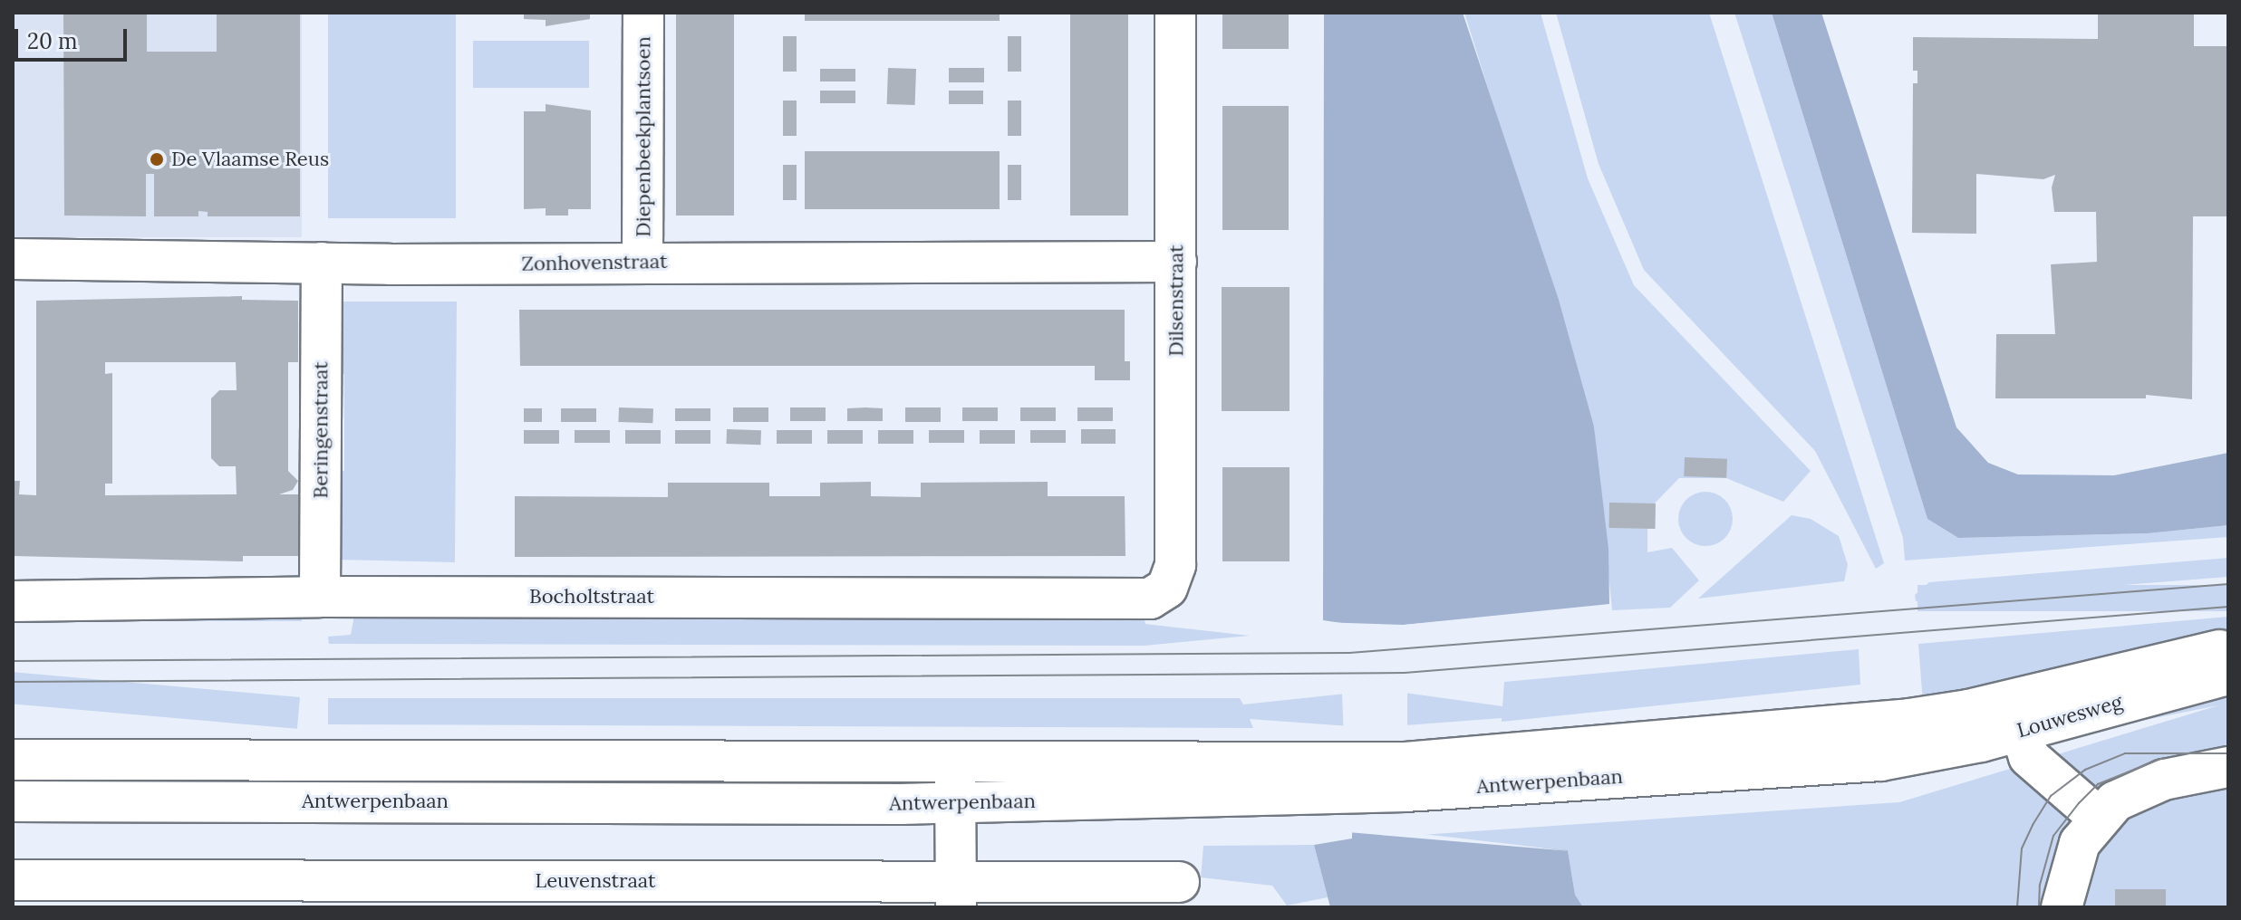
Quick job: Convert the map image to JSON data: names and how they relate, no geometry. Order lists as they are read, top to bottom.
{
  "streets": {
    "street": [
      "Diepenbeekplantsoen",
      "Zonhovenstraat",
      "Dilsenstraat",
      "Beringenstraat",
      "Bocholtstraat",
      "Louwesweg",
      "Antwerpenbaan",
      "Leuvenstraat"
    ]
  },
  "crossings": [
    ["Diepenbeekplantsoen", "Zonhovenstraat"],
    ["Zonhovenstraat", "Dilsenstraat"],
    ["Zonhovenstraat", "Beringenstraat"],
    ["Dilsenstraat", "Bocholtstraat"],
    ["Beringenstraat", "Bocholtstraat"],
    ["Louwesweg", "Antwerpenbaan"]
  ],
  "places": ["De Vlaamse Reus"],
  "scale_bar": "20 m"
}
